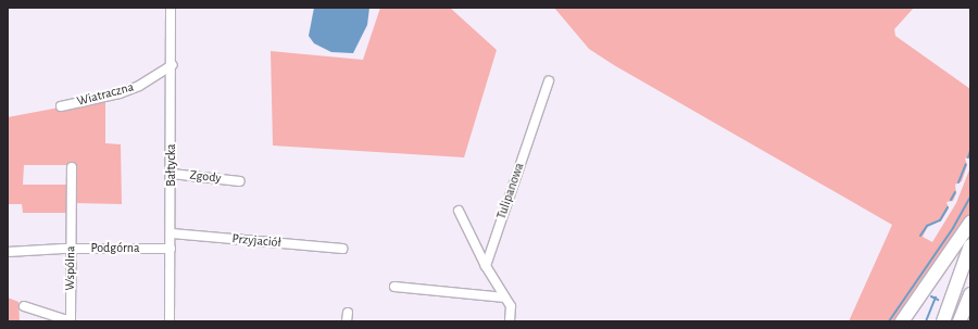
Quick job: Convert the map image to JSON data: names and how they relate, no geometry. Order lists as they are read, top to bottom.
{
  "streets": {
    "street": [
      "Wiatraczna",
      "Bałtycka",
      "Zgody",
      "Tulipanowa",
      "Przyjaciół",
      "Podgórna",
      "Wspólna"
    ]
  },
  "crossings": [
    ["Wiatraczna", "Bałtycka"],
    ["Bałtycka", "Zgody"],
    ["Bałtycka", "Przyjaciół"],
    ["Bałtycka", "Podgórna"],
    ["Podgórna", "Wspólna"]
  ]
}
